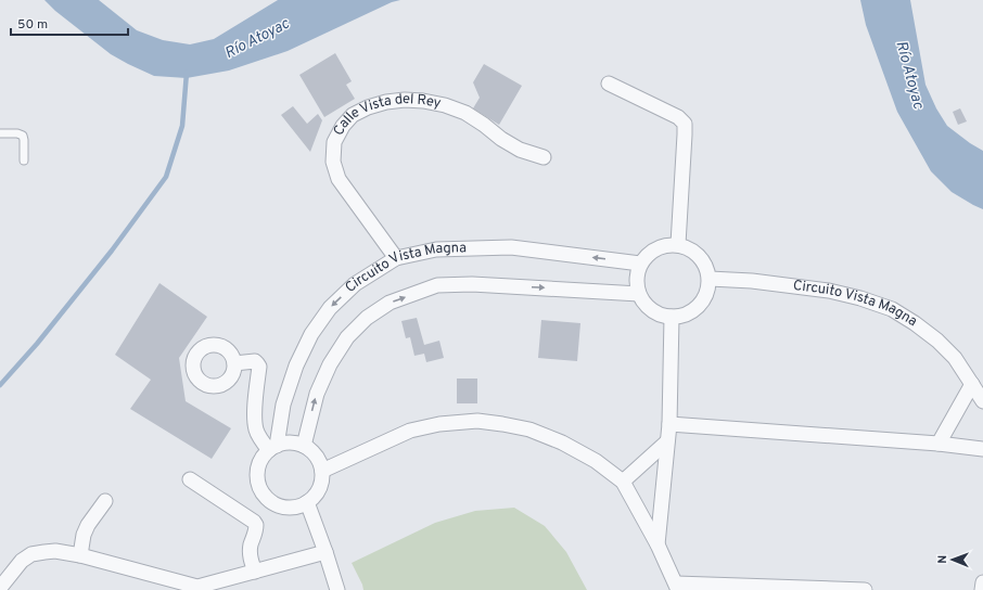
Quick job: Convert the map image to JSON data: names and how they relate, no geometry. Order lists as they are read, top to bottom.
{
  "streets": {
    "street": ["Calle Vista del Rey", "Circuito Vista Magna"]
  },
  "crossings": [
    ["Calle Vista del Rey", "Circuito Vista Magna"]
  ],
  "water": ["Río Atoyac"],
  "scale_bar": "50 m",
  "north": "left"
}
